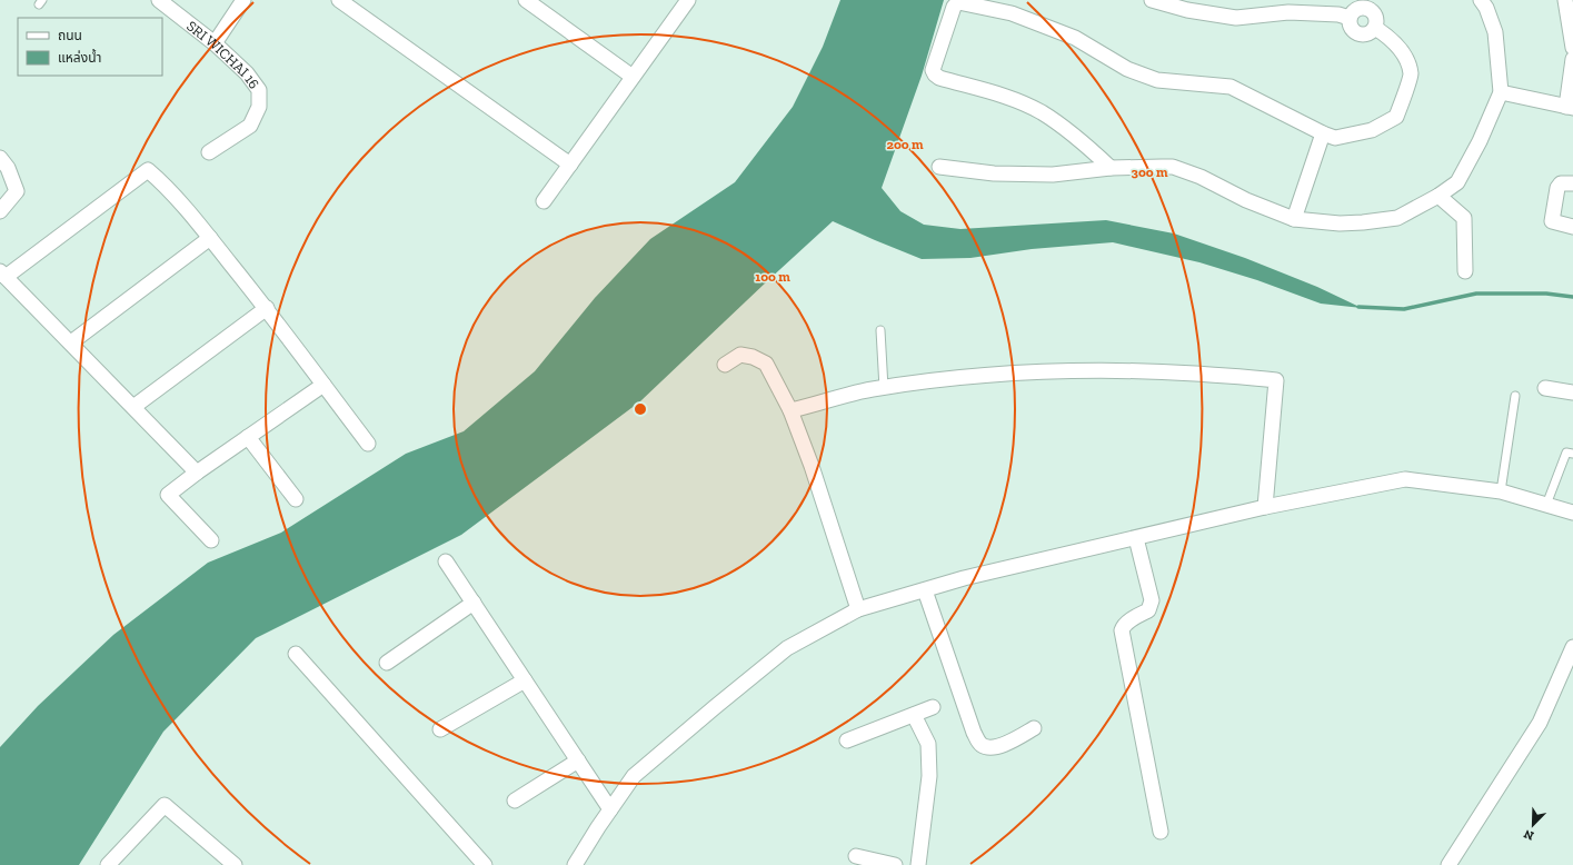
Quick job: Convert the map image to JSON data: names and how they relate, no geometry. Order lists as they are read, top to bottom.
{
  "streets": {
    "street": ["SRI WICHAI 16"]
  },
  "legend": ["ถนน", "แหล่งน้ำ"],
  "north": "bottom left",
  "rings": ["200 m", "300 m", "100 m"]
}
